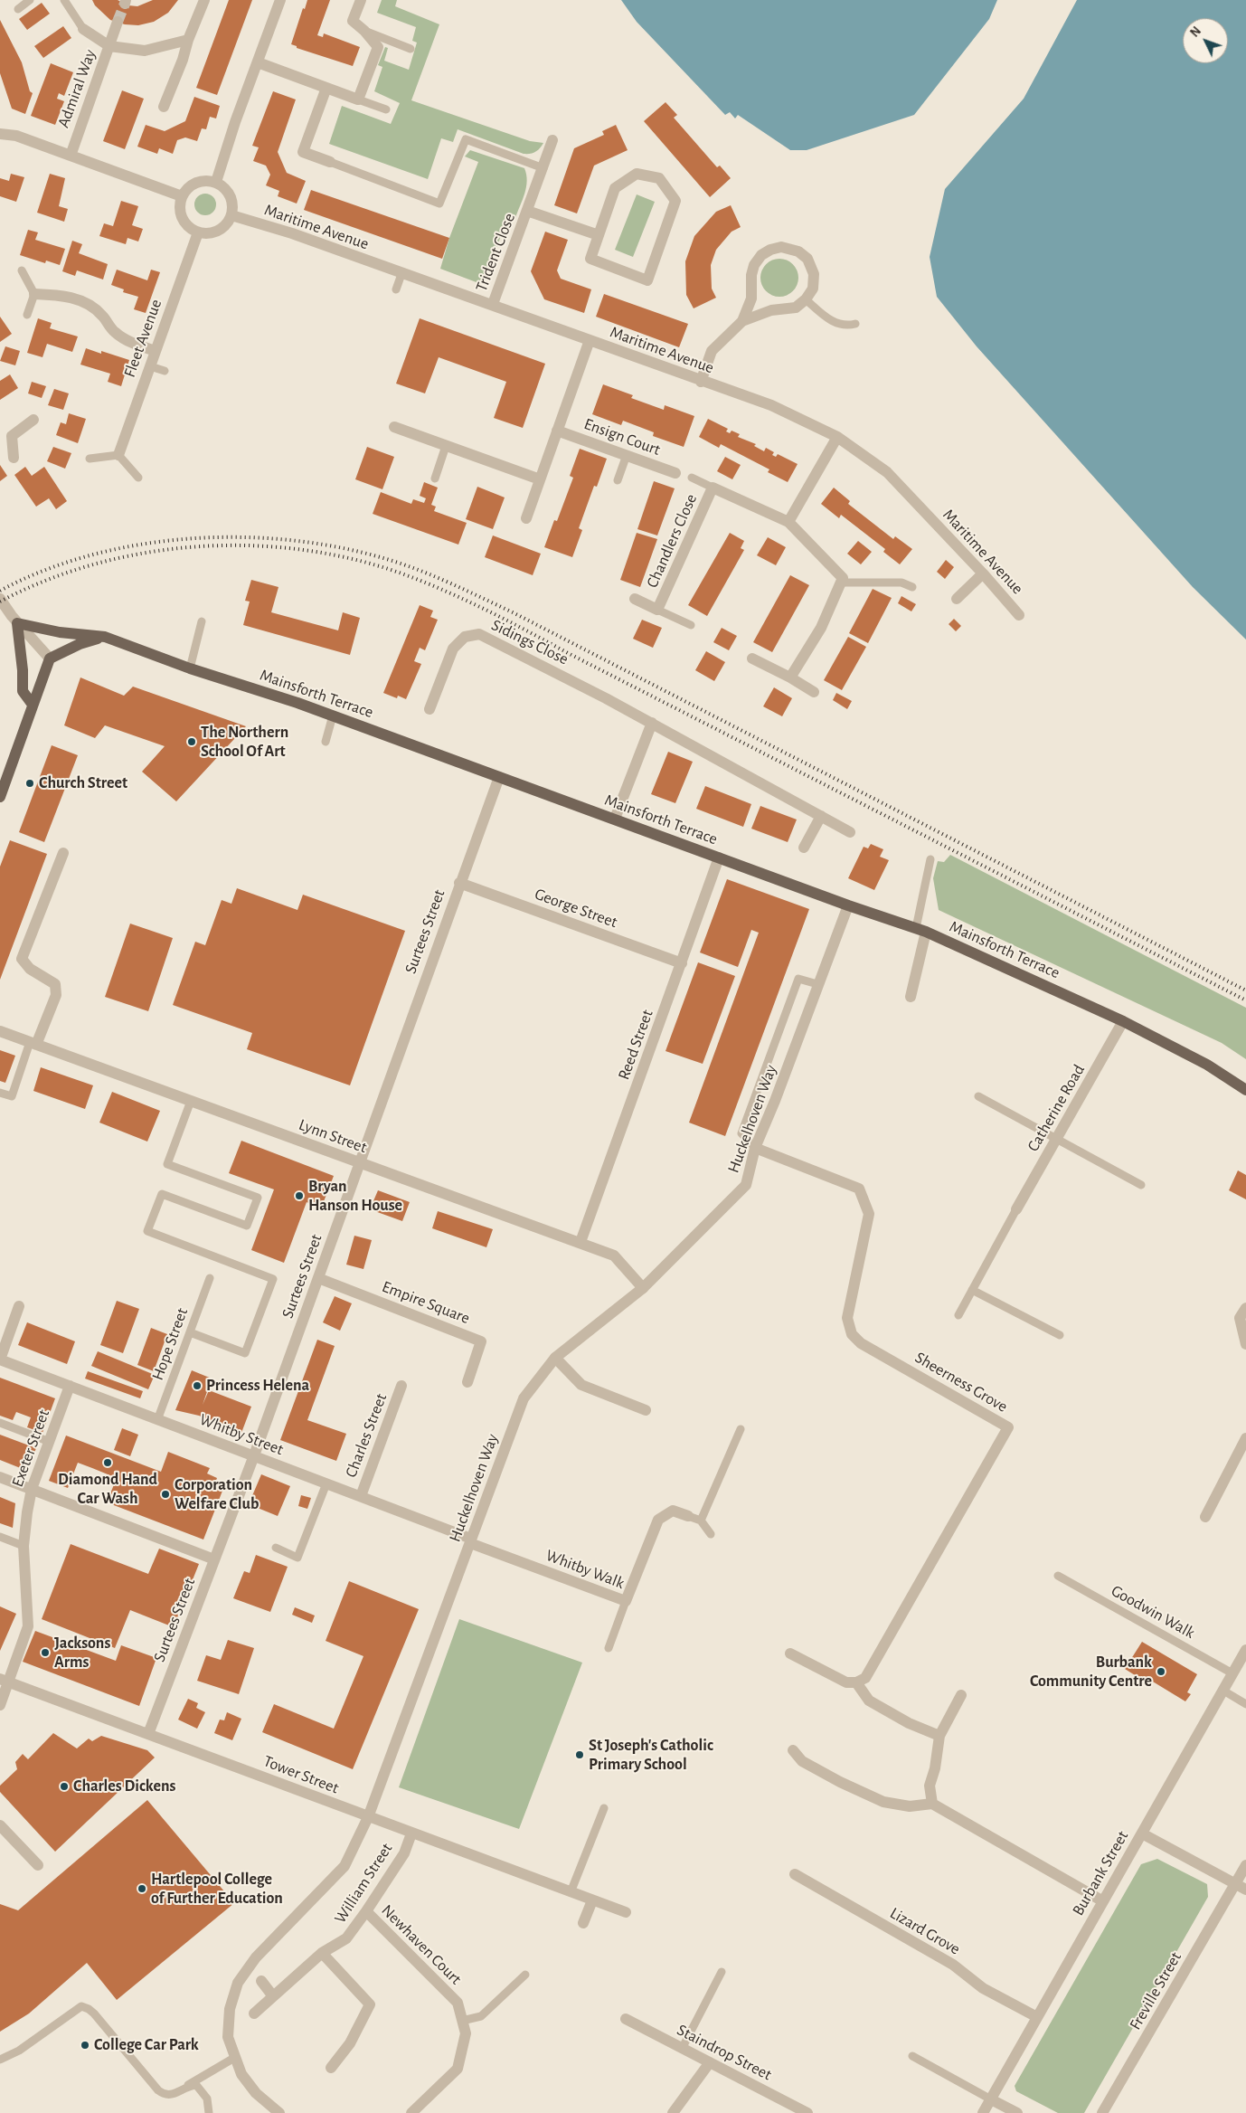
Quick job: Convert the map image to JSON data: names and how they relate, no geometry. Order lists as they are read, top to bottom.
{
  "streets": {
    "main road": ["Mainsforth Terrace"],
    "street": [
      "Admiral Way",
      "Maritime Avenue",
      "Trident Close",
      "Fleet Avenue",
      "Ensign Court",
      "Chandlers Close",
      "Sidings Close",
      "George Street",
      "Surtees Street",
      "Reed Street",
      "Catherine Road",
      "Huckelhoven Way",
      "Lynn Street",
      "Empire Square",
      "Sheerness Grove",
      "Whitby Street",
      "Charles Street",
      "Exeter Street",
      "Whitby Walk",
      "Tower Street",
      "Burbank Street",
      "William Street",
      "Lizard Grove",
      "Newhaven Court",
      "Freville Street",
      "Staindrop Street"
    ],
    "lane": ["Hope Street", "Goodwin Walk"]
  },
  "crossings": [
    ["Maritime Avenue", "Trident Close"],
    ["Maritime Avenue", "Fleet Avenue"],
    ["Maritime Avenue", "Ensign Court"],
    ["Mainsforth Terrace", "Surtees Street"],
    ["Mainsforth Terrace", "Reed Street"],
    ["Mainsforth Terrace", "Catherine Road"],
    ["Mainsforth Terrace", "Huckelhoven Way"],
    ["George Street", "Surtees Street"],
    ["George Street", "Reed Street"],
    ["Surtees Street", "Lynn Street"],
    ["Surtees Street", "Empire Square"],
    ["Surtees Street", "Whitby Street"],
    ["Surtees Street", "Tower Street"],
    ["Reed Street", "Lynn Street"],
    ["Huckelhoven Way", "Lynn Street"],
    ["Huckelhoven Way", "Sheerness Grove"],
    ["Huckelhoven Way", "Whitby Street"],
    ["Huckelhoven Way", "Whitby Walk"],
    ["Huckelhoven Way", "Tower Street"],
    ["Hope Street", "Whitby Street"],
    ["Whitby Street", "Charles Street"],
    ["Whitby Street", "Exeter Street"],
    ["Whitby Street", "Whitby Walk"],
    ["Exeter Street", "Tower Street"],
    ["Goodwin Walk", "Burbank Street"],
    ["Tower Street", "William Street"],
    ["Burbank Street", "Lizard Grove"],
    ["William Street", "Newhaven Court"]
  ],
  "places": [
    "The Northern School Of Art",
    "Church Street",
    "Bryan Hanson House",
    "Princess Helena",
    "Diamond Hand Car Wash",
    "Corporation Welfare Club",
    "Jacksons Arms",
    "Burbank Community Centre",
    "St Joseph's Catholic Primary School",
    "Charles Dickens",
    "Hartlepool College of Further Education",
    "College Car Park"
  ],
  "north": "top left"
}
